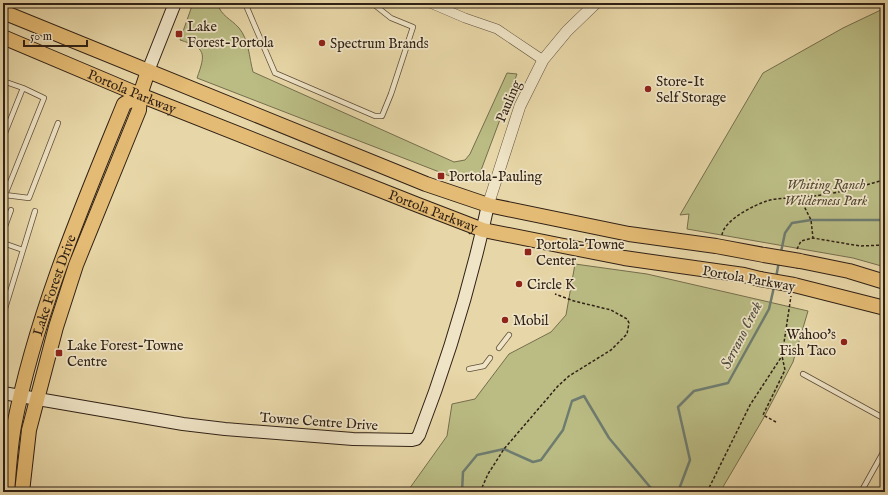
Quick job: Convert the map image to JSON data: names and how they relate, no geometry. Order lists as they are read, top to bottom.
{
  "streets": {
    "main road": [
      "Portola Parkway",
      "Pauling",
      "Lake Forest Drive",
      "Towne Centre Drive"
    ]
  },
  "crossings": [
    ["Portola Parkway", "Pauling"],
    ["Portola Parkway", "Lake Forest Drive"],
    ["Portola Parkway", "Towne Centre Drive"],
    ["Pauling", "Towne Centre Drive"],
    ["Lake Forest Drive", "Towne Centre Drive"]
  ],
  "water": ["Serrano Creek"],
  "parks": ["Whiting Ranch Wilderness Park"],
  "places": {
    "transit": [
      "Lake Forest-Portola",
      "Portola-Pauling",
      "Portola-Towne Center",
      "Lake Forest-Towne Centre"
    ],
    "other": [
      "Spectrum Brands",
      "Store-It Self Storage",
      "Circle K",
      "Mobil",
      "Wahoo's Fish Taco"
    ]
  },
  "scale_bar": "50 m"
}
